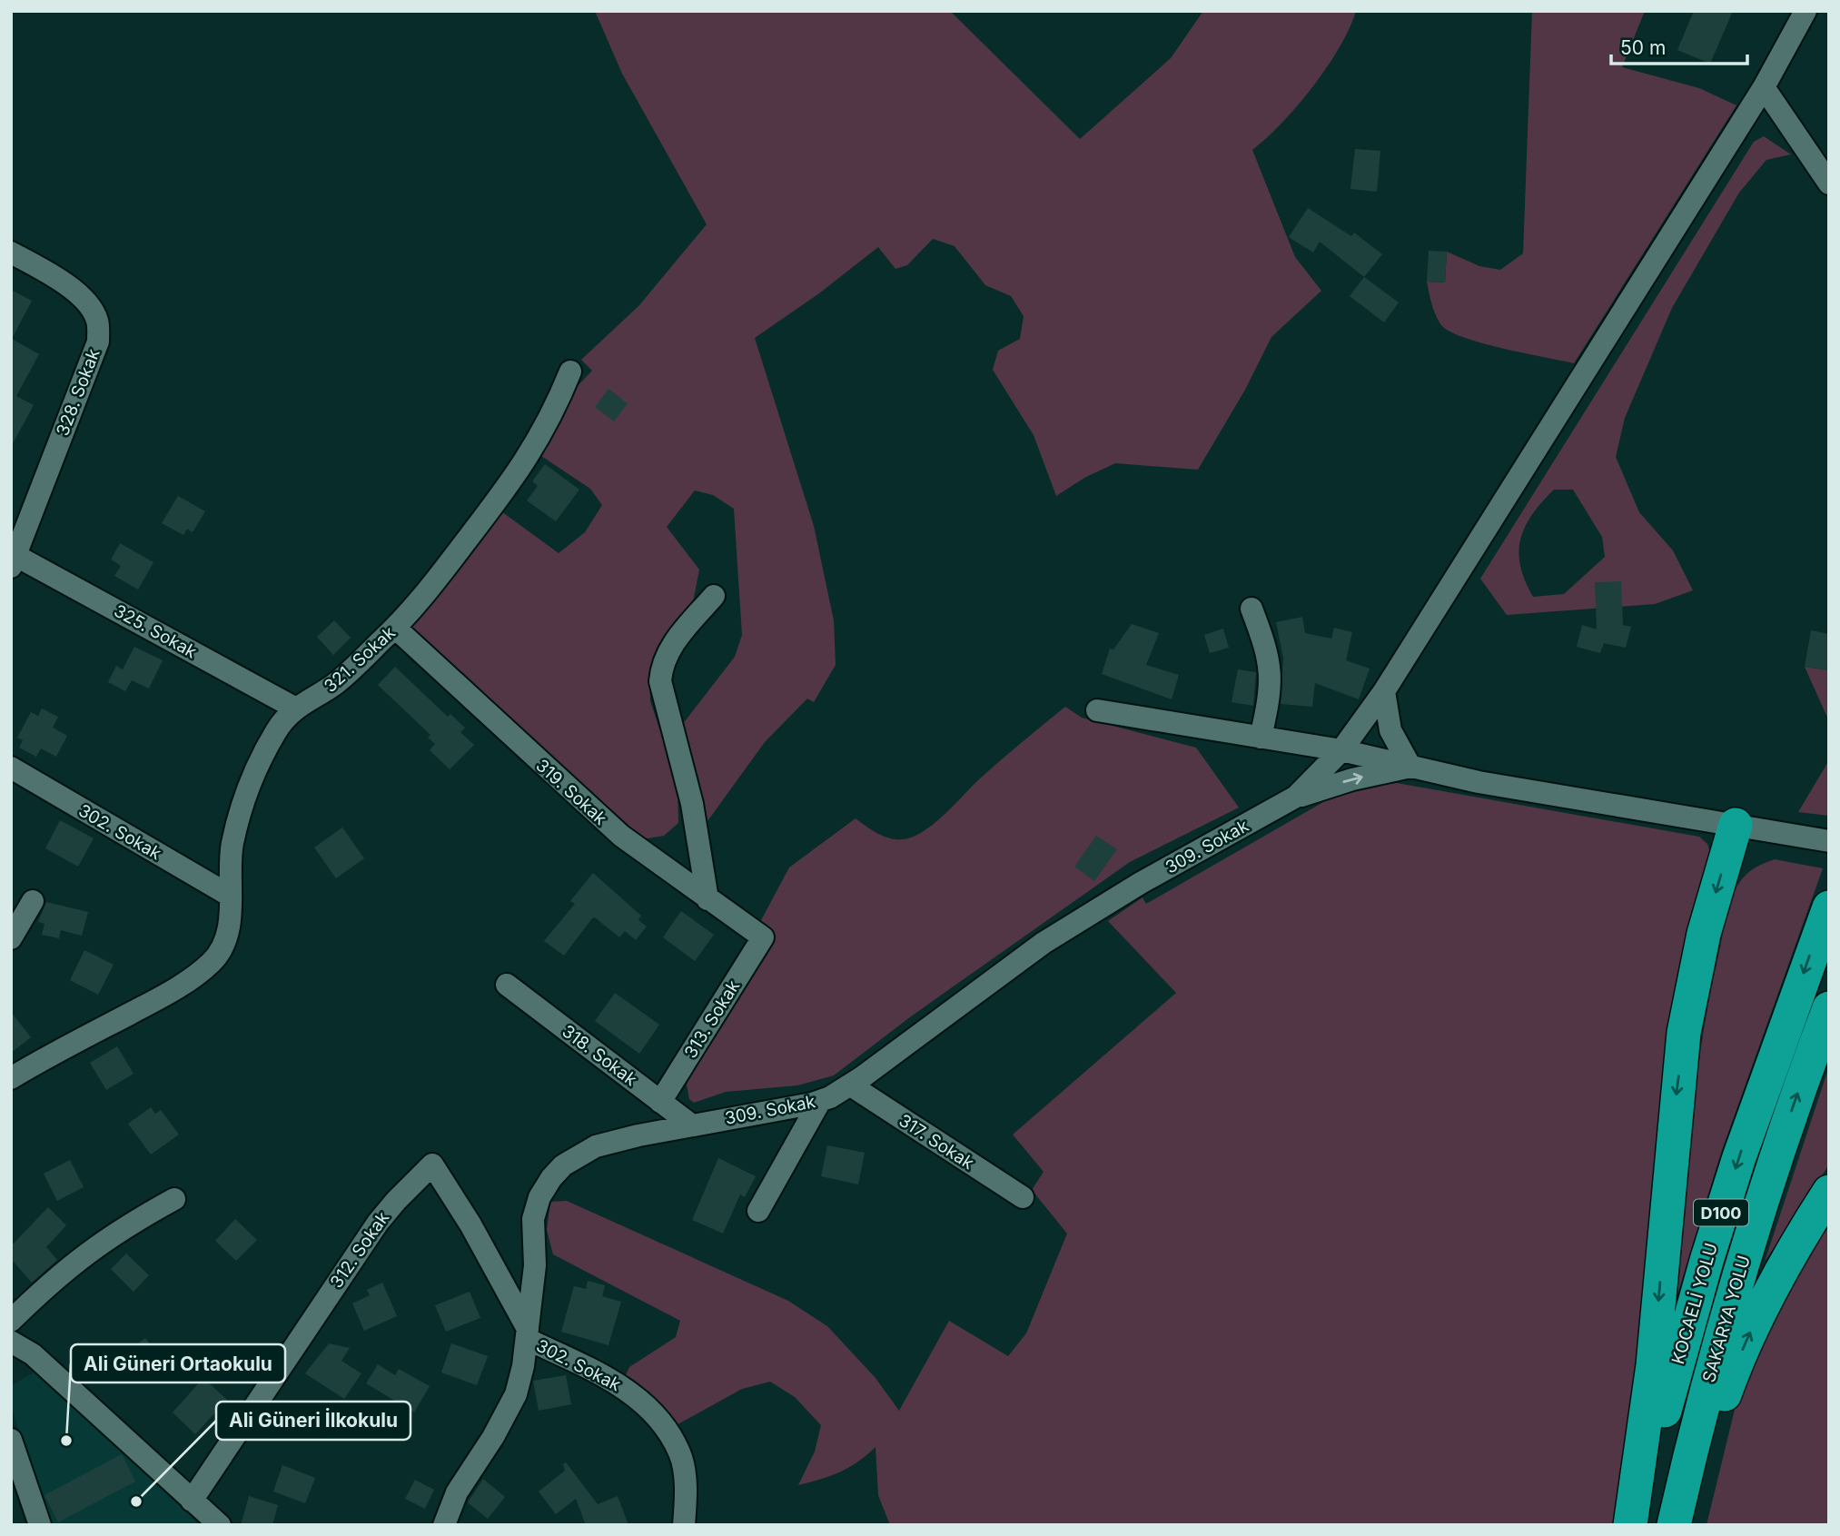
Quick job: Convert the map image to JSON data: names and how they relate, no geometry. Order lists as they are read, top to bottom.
{
  "streets": {
    "highway": ["D100", "KOCAELİ YOLU", "SAKARYA YOLU"],
    "street": [
      "328. Sokak",
      "325. Sokak",
      "321. Sokak",
      "319. Sokak",
      "302. Sokak",
      "309. Sokak",
      "313. Sokak",
      "318. Sokak",
      "317. Sokak",
      "312. Sokak"
    ]
  },
  "crossings": [
    ["328. Sokak", "325. Sokak"],
    ["325. Sokak", "321. Sokak"],
    ["321. Sokak", "319. Sokak"],
    ["321. Sokak", "302. Sokak"],
    ["319. Sokak", "313. Sokak"],
    ["302. Sokak", "309. Sokak"],
    ["302. Sokak", "312. Sokak"],
    ["309. Sokak", "318. Sokak"],
    ["309. Sokak", "317. Sokak"],
    ["309. Sokak", "312. Sokak"],
    ["313. Sokak", "318. Sokak"]
  ],
  "places": ["Ali Güneri Ortaokulu", "Ali Güneri İlkokulu"],
  "scale_bar": "50 m"
}
